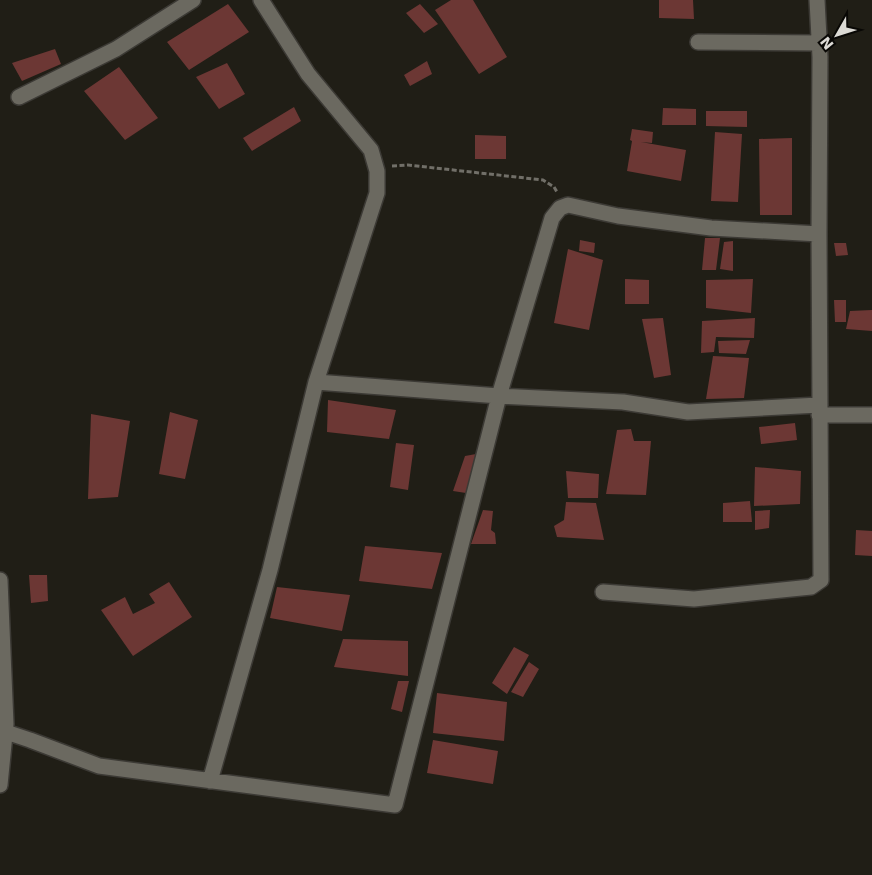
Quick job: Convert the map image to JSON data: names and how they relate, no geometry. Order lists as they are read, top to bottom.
{
  "north": "bottom left"
}
